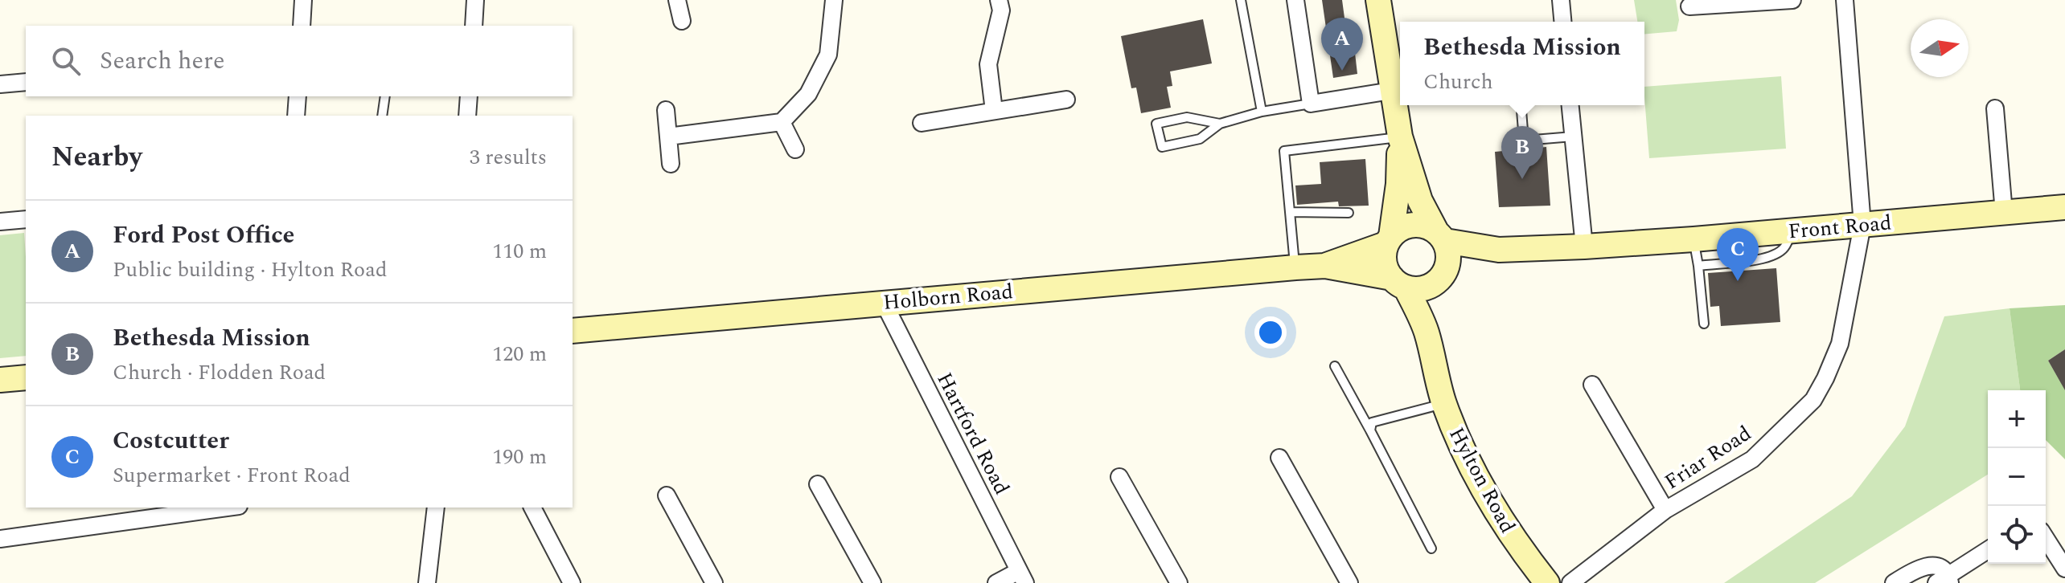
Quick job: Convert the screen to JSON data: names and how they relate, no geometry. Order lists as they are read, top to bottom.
{
  "streets": {
    "main road": ["Front Road", "Holborn Road", "Hylton Road"],
    "street": ["Hartford Road", "Friar Road"]
  },
  "crossings": [
    ["Front Road", "Holborn Road"],
    ["Front Road", "Friar Road"],
    ["Front Road", "Hylton Road"],
    ["Holborn Road", "Hartford Road"],
    ["Holborn Road", "Hylton Road"]
  ],
  "north": "right",
  "page": {
    "pins": ["A", "B", "C"],
    "popup": ["Bethesda Mission", "Church"],
    "search": "Search here",
    "heading": ["Nearby", "3 results"],
    "list": [
      {
        "mark": "A",
        "name": "Ford Post Office",
        "note": "Public building · Hylton Road",
        "value": "110 m"
      },
      {
        "mark": "B",
        "name": "Bethesda Mission",
        "note": "Church · Flodden Road",
        "value": "120 m"
      },
      {
        "mark": "C",
        "name": "Costcutter",
        "note": "Supermarket · Front Road",
        "value": "190 m"
      }
    ],
    "map_buttons": ["+", "−"]
  }
}
